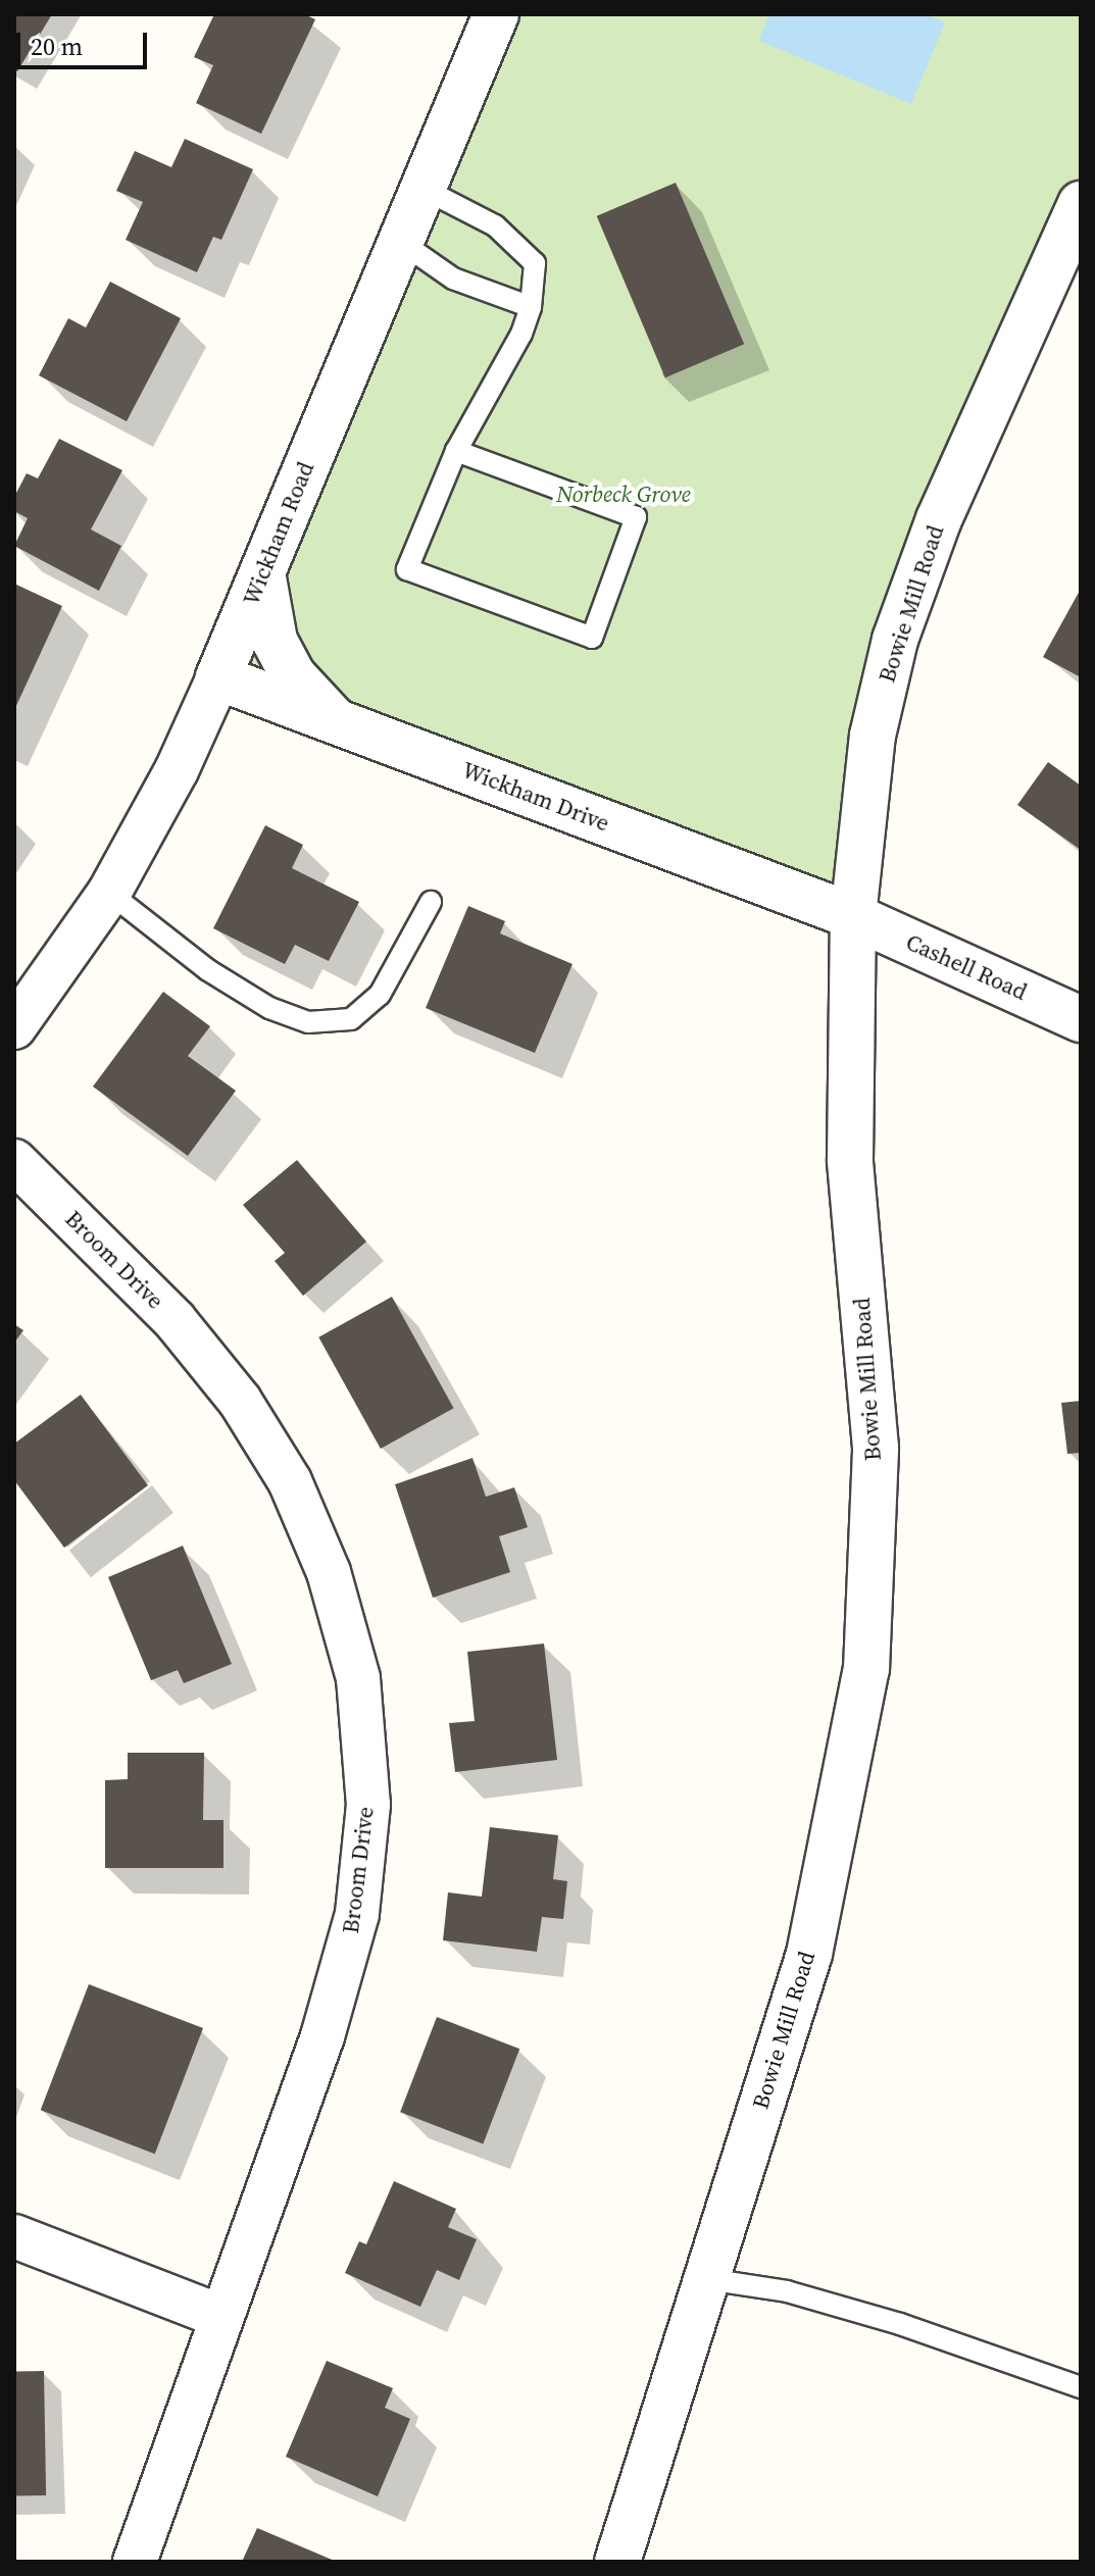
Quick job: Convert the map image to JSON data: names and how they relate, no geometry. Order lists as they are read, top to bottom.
{
  "streets": {
    "street": [
      "Wickham Road",
      "Bowie Mill Road",
      "Wickham Drive",
      "Cashell Road",
      "Broom Drive"
    ]
  },
  "crossings": [
    ["Wickham Road", "Wickham Drive"],
    ["Bowie Mill Road", "Wickham Drive"],
    ["Bowie Mill Road", "Cashell Road"],
    ["Wickham Drive", "Cashell Road"]
  ],
  "parks": ["Norbeck Grove"],
  "scale_bar": "20 m"
}
